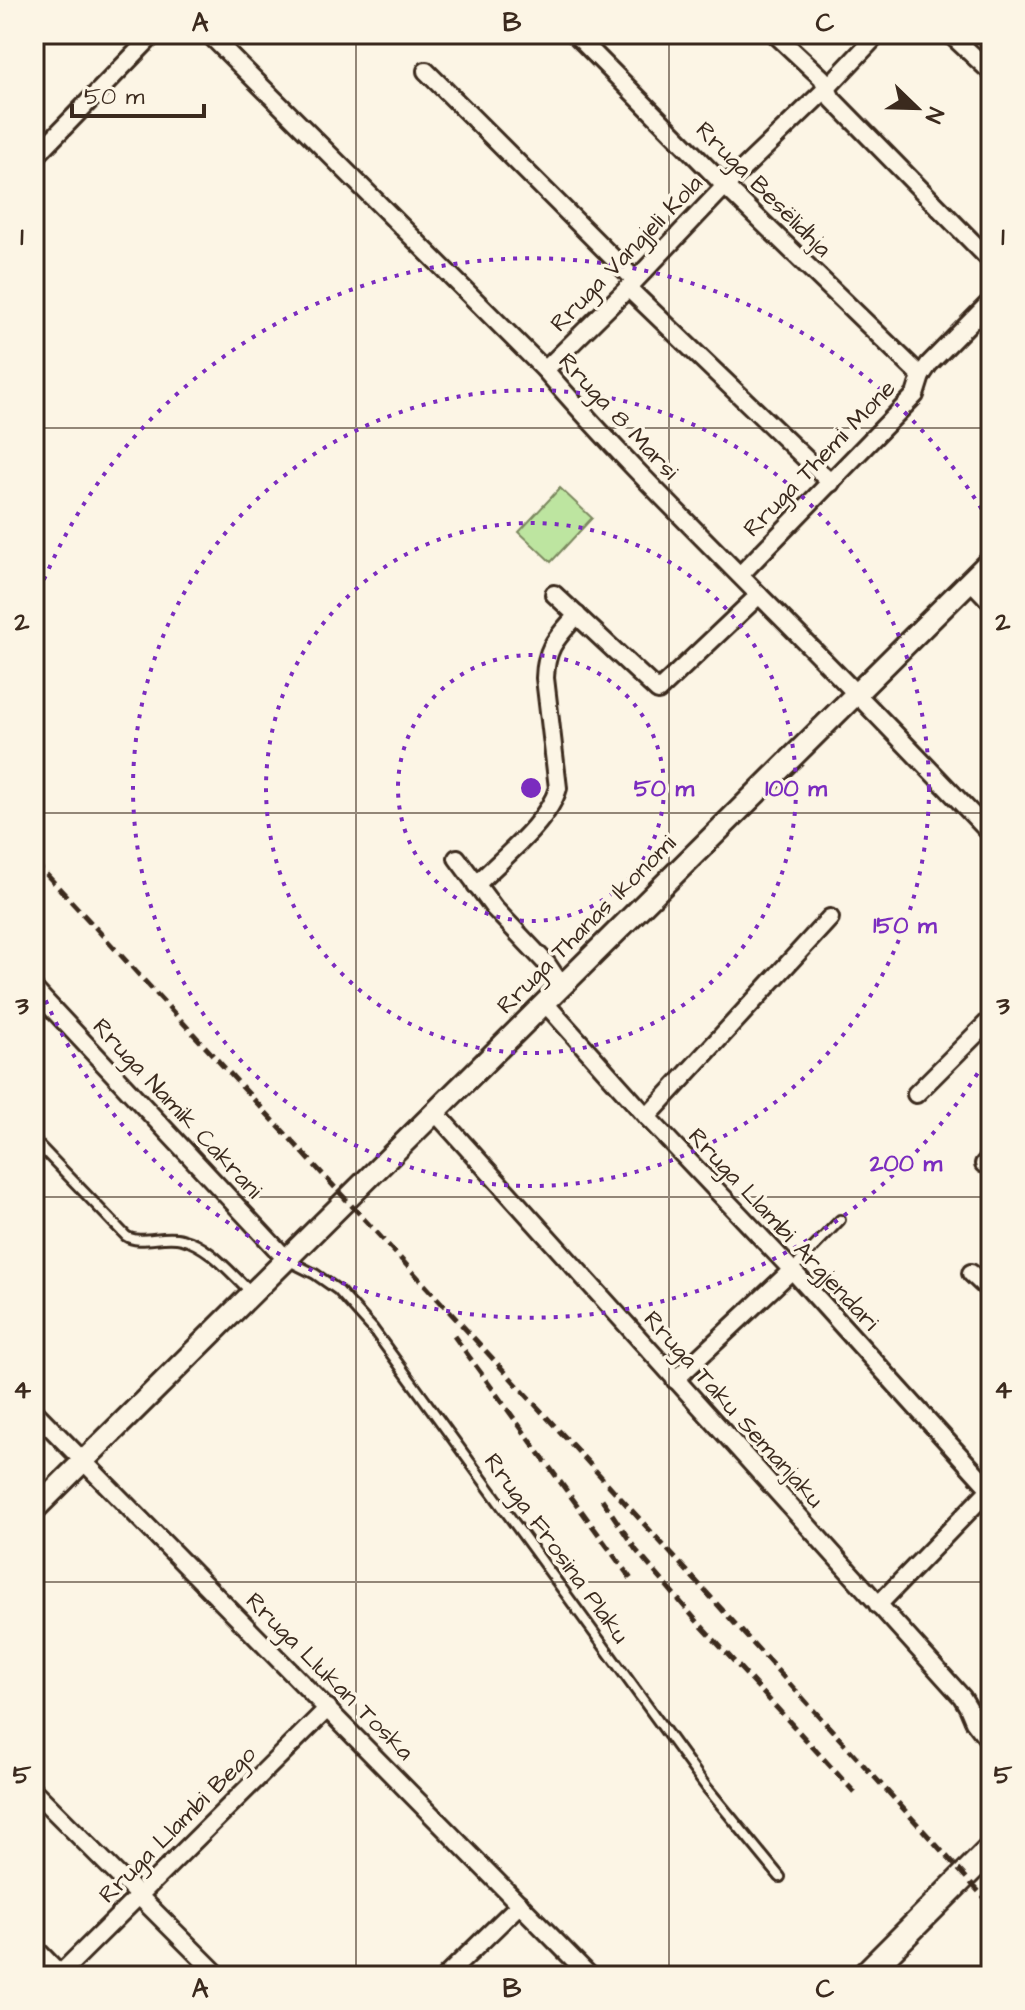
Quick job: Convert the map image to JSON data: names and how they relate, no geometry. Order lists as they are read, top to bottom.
{
  "streets": {
    "street": [
      "Rruga Besëlidhja",
      "Rruga Vangjeli Kola",
      "Rruga 8 Marsi",
      "Rruga Themi Mone",
      "Rruga Thanas Ikonomi",
      "Rruga Namik Cakrani",
      "Rruga Llambi Argjendari",
      "Rruga Taku Semanjaku",
      "Rruga Llukan Toska",
      "Rruga Llambi Bego"
    ],
    "lane": ["Rruga Frosina Plaku"]
  },
  "crossings": [
    ["Rruga Besëlidhja", "Rruga Vangjeli Kola"],
    ["Rruga Besëlidhja", "Rruga Themi Mone"],
    ["Rruga Vangjeli Kola", "Rruga 8 Marsi"],
    ["Rruga 8 Marsi", "Rruga Themi Mone"],
    ["Rruga 8 Marsi", "Rruga Thanas Ikonomi"],
    ["Rruga Thanas Ikonomi", "Rruga Namik Cakrani"],
    ["Rruga Thanas Ikonomi", "Rruga Llambi Argjendari"],
    ["Rruga Thanas Ikonomi", "Rruga Taku Semanjaku"],
    ["Rruga Thanas Ikonomi", "Rruga Frosina Plaku"],
    ["Rruga Thanas Ikonomi", "Rruga Llukan Toska"],
    ["Rruga Namik Cakrani", "Rruga Frosina Plaku"],
    ["Rruga Llukan Toska", "Rruga Llambi Bego"]
  ],
  "scale_bar": "50 m",
  "north": "bottom right",
  "grid": {
    "columns": ["A", "B", "C"],
    "rows": [
      "1",
      "2",
      "3",
      "4",
      "5"
    ]
  },
  "rings": [
    "50 m",
    "100 m",
    "150 m",
    "200 m"
  ]
}
